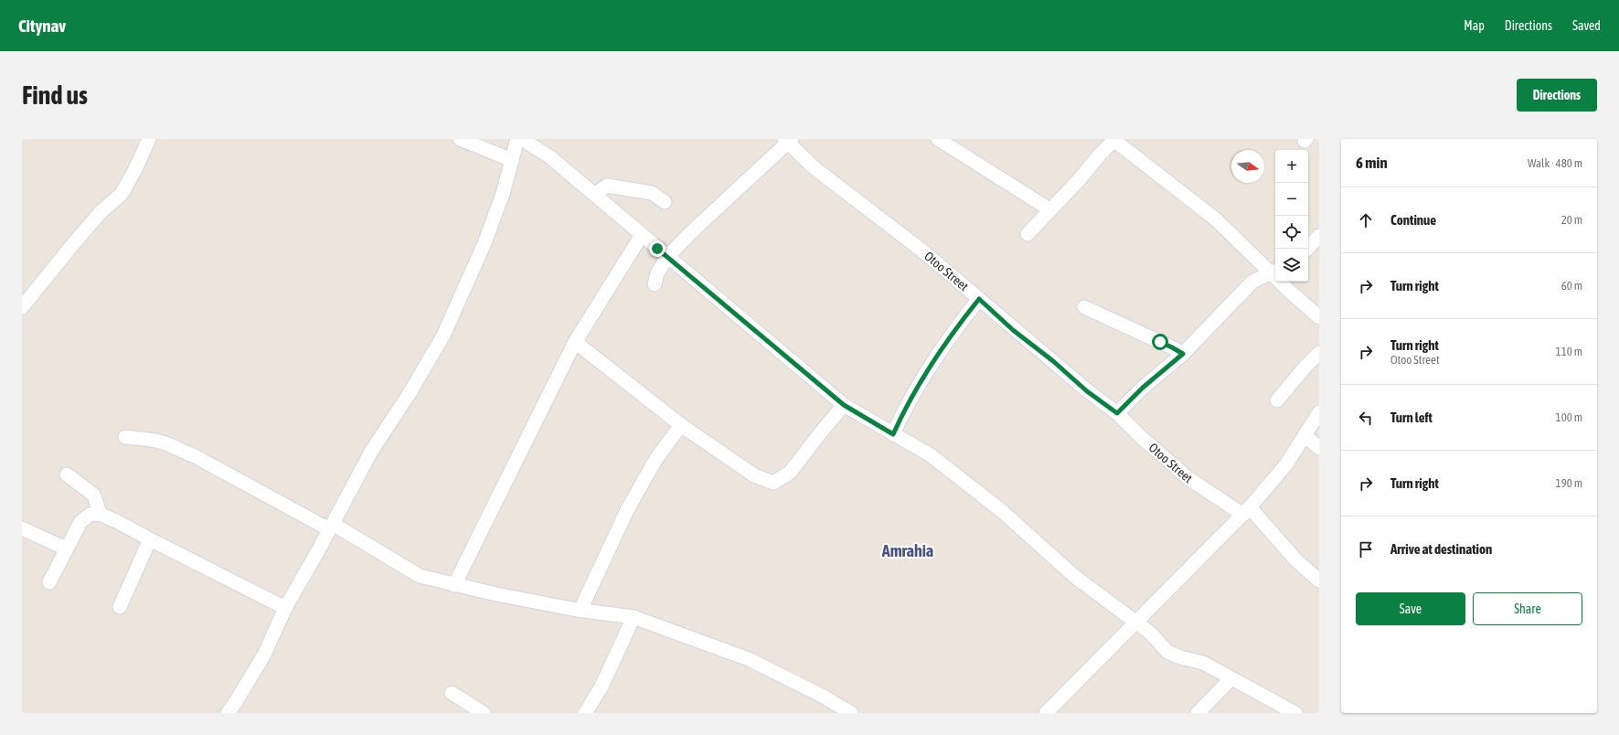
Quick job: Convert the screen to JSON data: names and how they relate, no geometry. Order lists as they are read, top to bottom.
{
  "streets": {
    "street": ["Otoo Street"]
  },
  "districts": ["Amrahia"],
  "north": "right",
  "page": {
    "header": "Citynav",
    "nav": ["Map", "Directions", "Saved"],
    "buttons": [
      "Directions",
      ["Save", "Share"]
    ],
    "title": "Find us",
    "heading": ["6 min", "Walk · 480 m"],
    "map_buttons": ["+", "−"],
    "list": [
      ["Continue", "20 m"],
      ["Turn right", "60 m"],
      ["Turn right", "Otoo Street", "110 m"],
      ["Turn left", "100 m"],
      ["Turn right", "190 m"],
      "Arrive at destination"
    ]
  }
}
